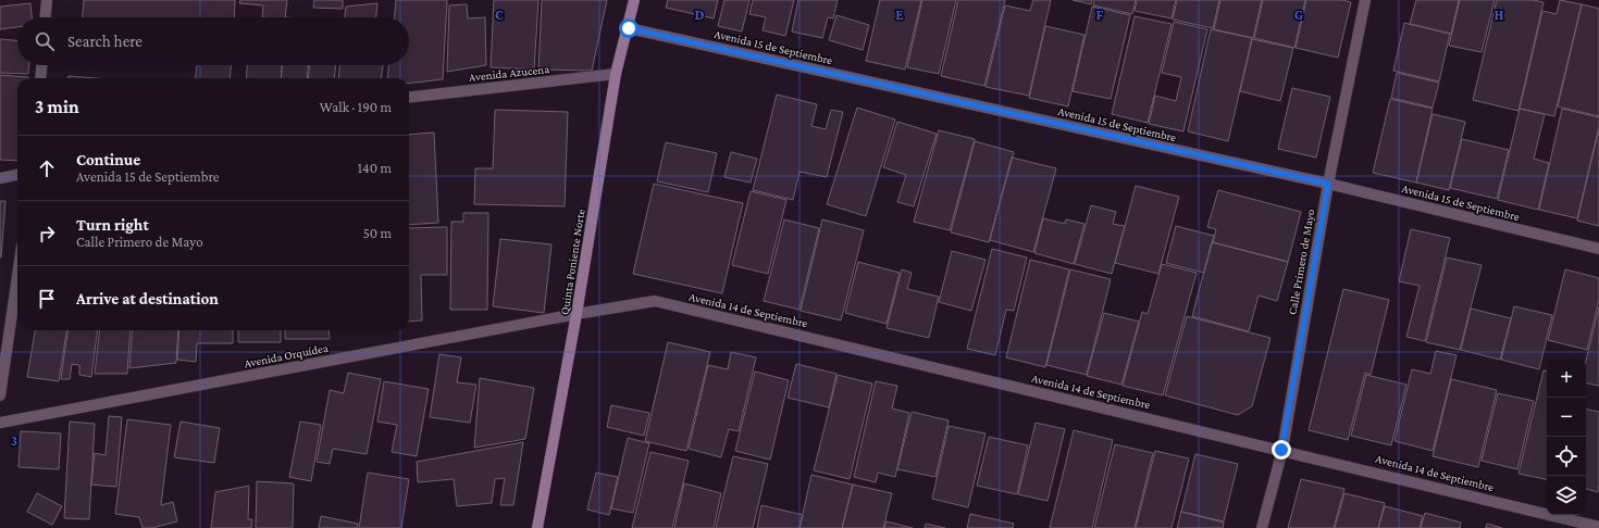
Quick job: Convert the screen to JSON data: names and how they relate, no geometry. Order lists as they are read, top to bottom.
{
  "streets": {
    "street": [
      "Avenida 15 de Septiembre",
      "Avenida Azucena",
      "Quinta Poniente Norte",
      "Calle Primero de Mayo",
      "Avenida 14 de Septiembre",
      "Avenida Orquídea"
    ]
  },
  "crossings": [
    ["Avenida 15 de Septiembre", "Quinta Poniente Norte"],
    ["Avenida 15 de Septiembre", "Calle Primero de Mayo"],
    ["Avenida Azucena", "Quinta Poniente Norte"],
    ["Quinta Poniente Norte", "Avenida 14 de Septiembre"],
    ["Quinta Poniente Norte", "Avenida Orquídea"],
    ["Calle Primero de Mayo", "Avenida 14 de Septiembre"],
    ["Avenida 14 de Septiembre", "Avenida Orquídea"]
  ],
  "page": {
    "search": "Search here",
    "heading": ["3 min", "Walk · 190 m"],
    "list": [
      ["Continue", "Avenida 15 de Septiembre", "140 m"],
      ["Turn right", "Calle Primero de Mayo", "50 m"],
      "Arrive at destination"
    ],
    "map_buttons": ["+", "−"]
  },
  "grid": {
    "columns": [
      "C",
      "D",
      "E",
      "F",
      "G",
      "H"
    ],
    "rows": ["3"]
  }
}
